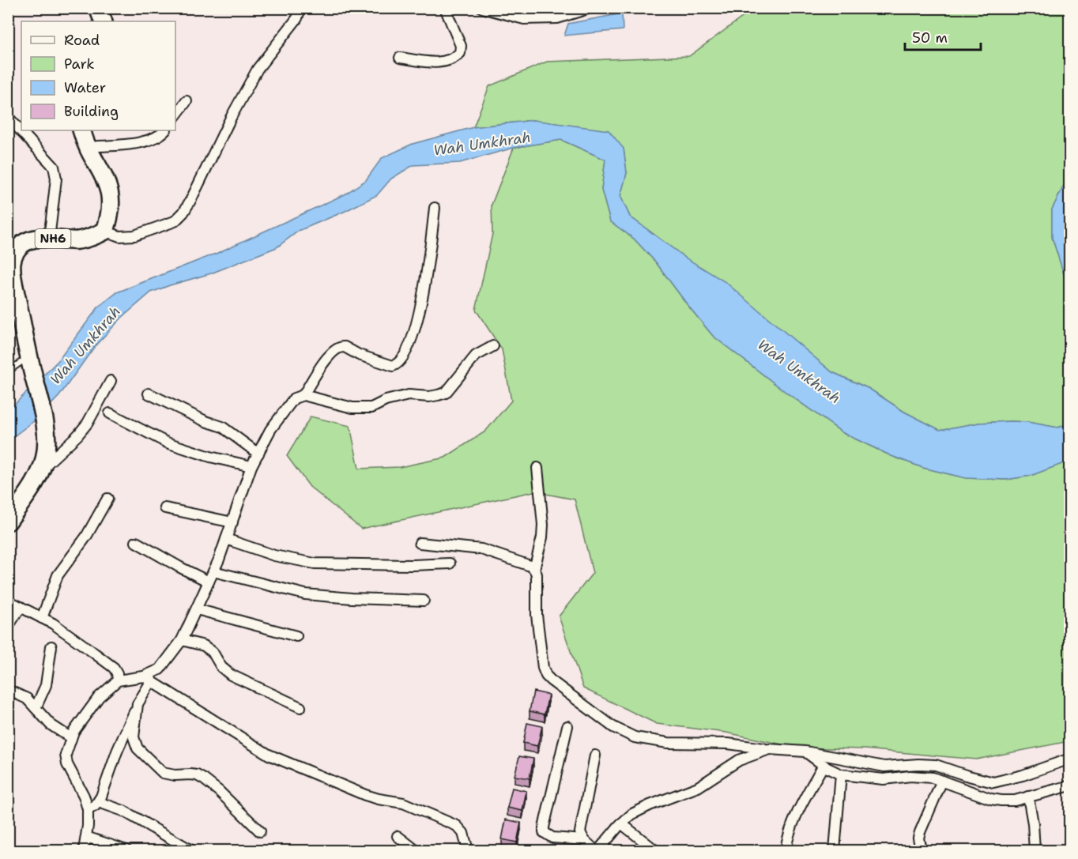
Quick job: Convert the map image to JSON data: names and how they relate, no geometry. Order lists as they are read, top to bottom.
{
  "streets": {
    "highway": ["NH6"]
  },
  "water": ["Wah Umkhrah"],
  "legend": [
    "Road",
    "Park",
    "Water",
    "Building"
  ],
  "scale_bar": "50 m"
}
